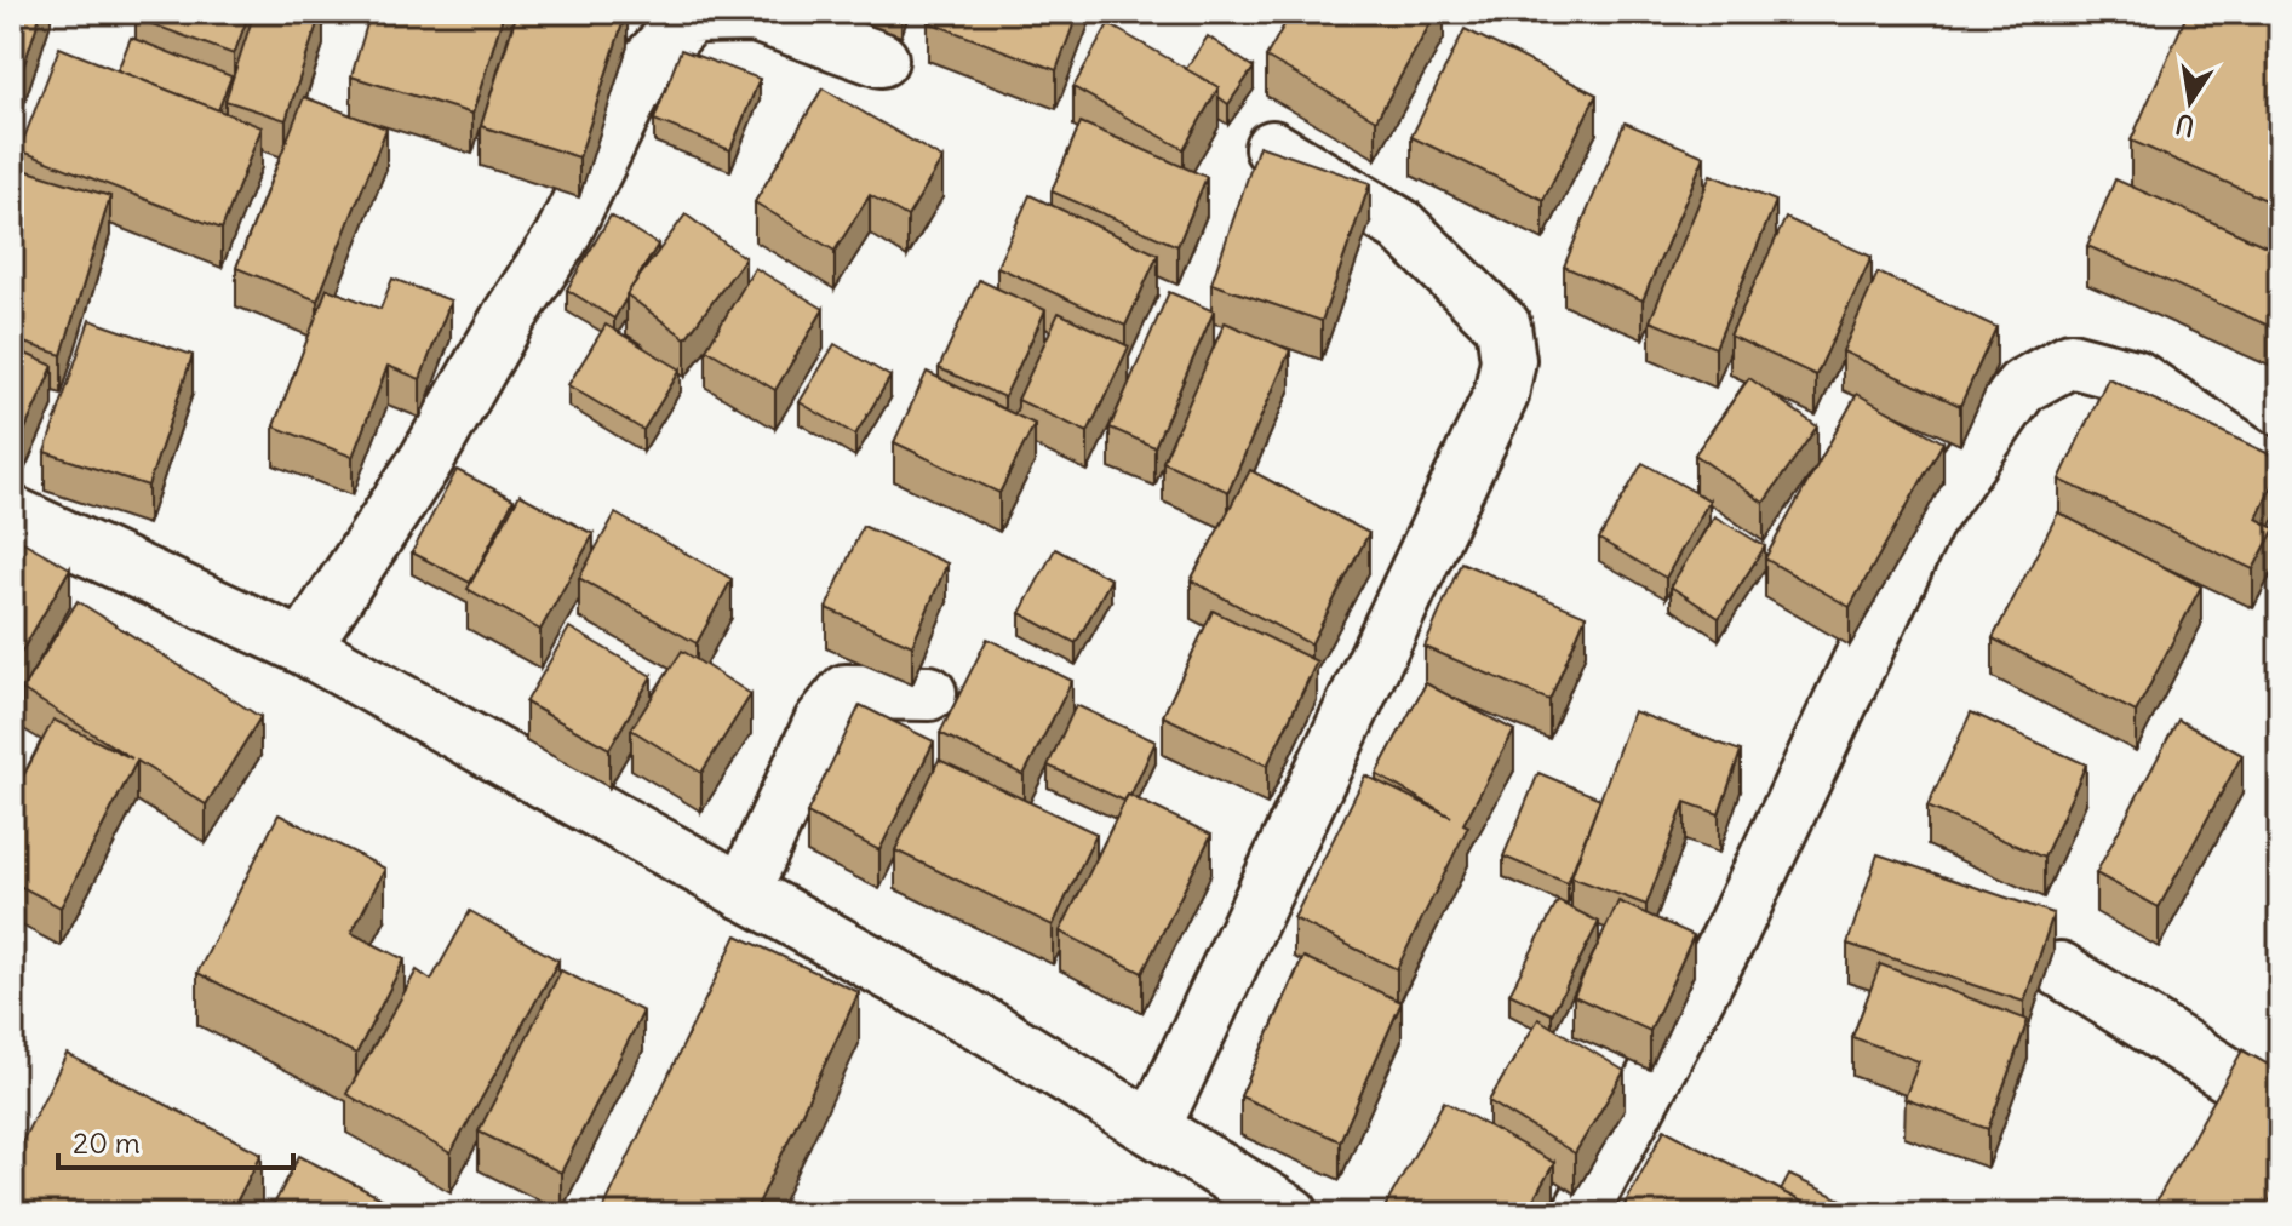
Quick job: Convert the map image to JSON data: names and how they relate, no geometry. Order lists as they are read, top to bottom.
{
  "scale_bar": "20 m",
  "north": "bottom"
}
